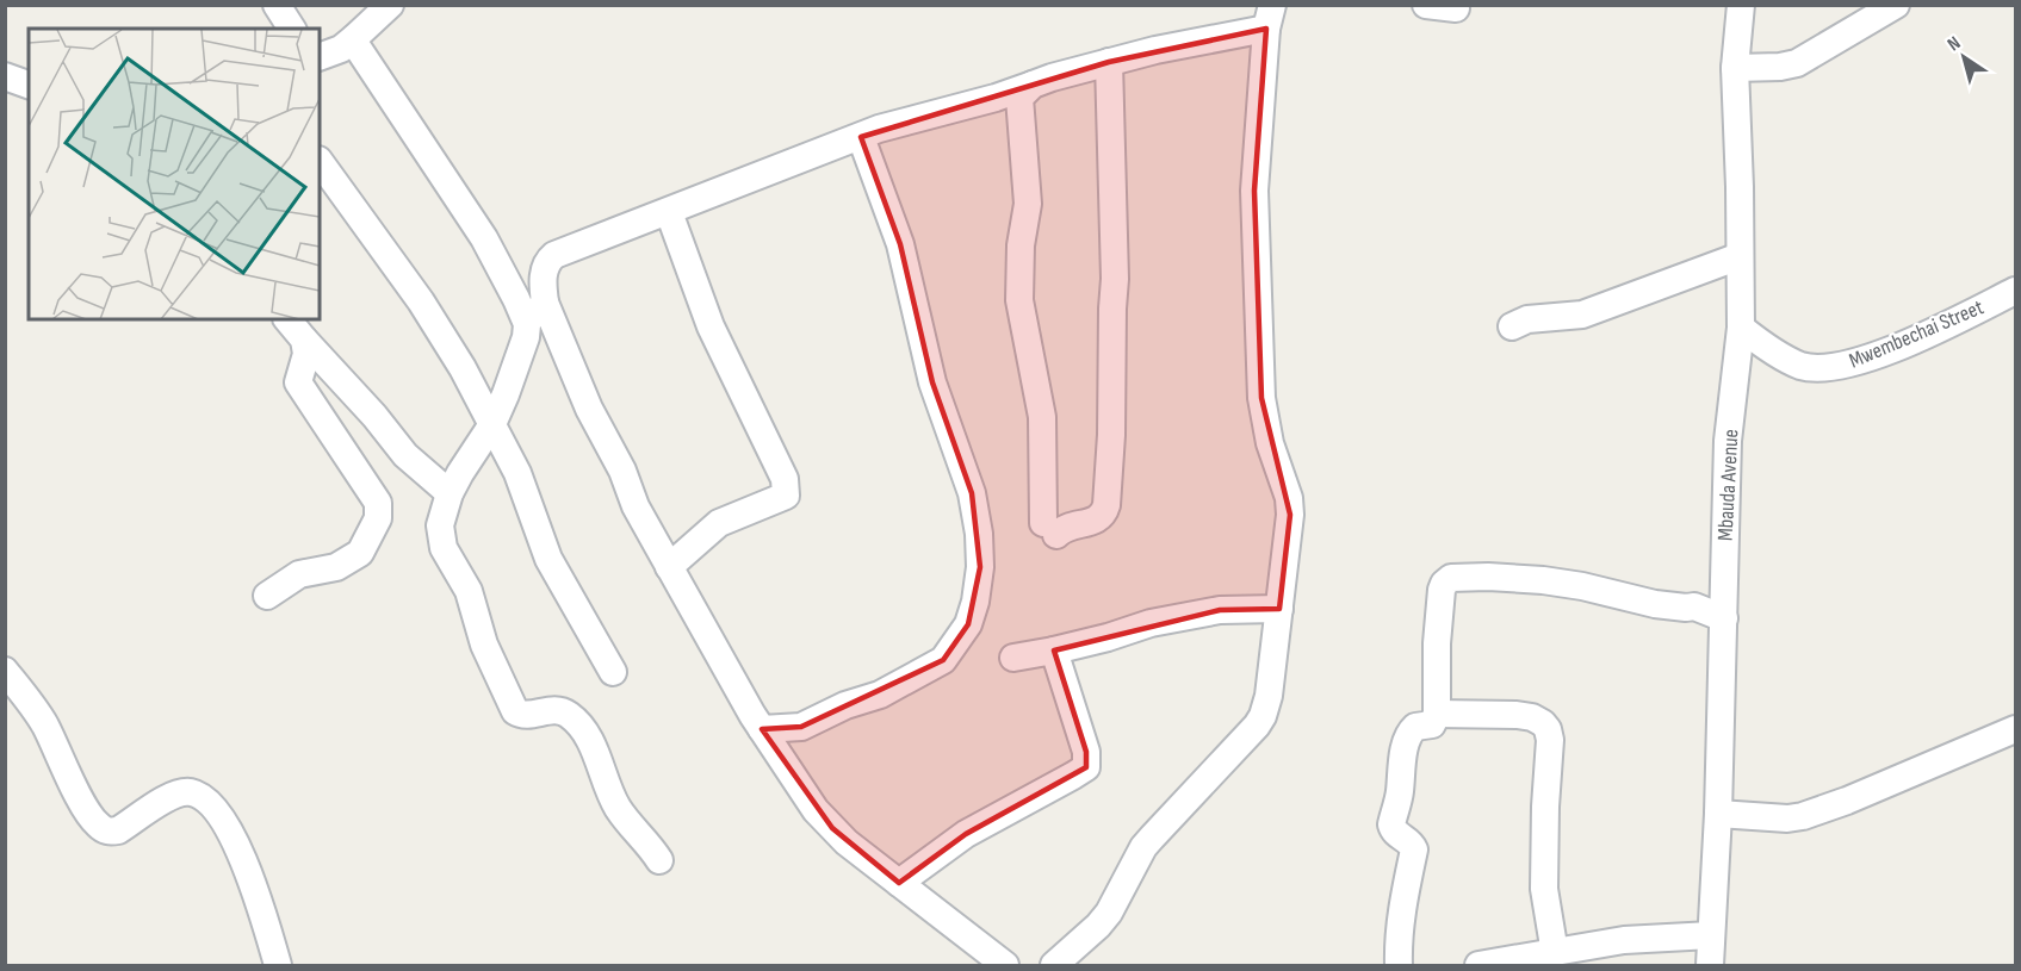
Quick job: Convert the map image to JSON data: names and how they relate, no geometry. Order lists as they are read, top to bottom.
{
  "streets": {
    "street": ["Mwembechai Street", "Mbauda Avenue"]
  },
  "crossings": [
    ["Mwembechai Street", "Mbauda Avenue"]
  ],
  "north": "top left"
}
